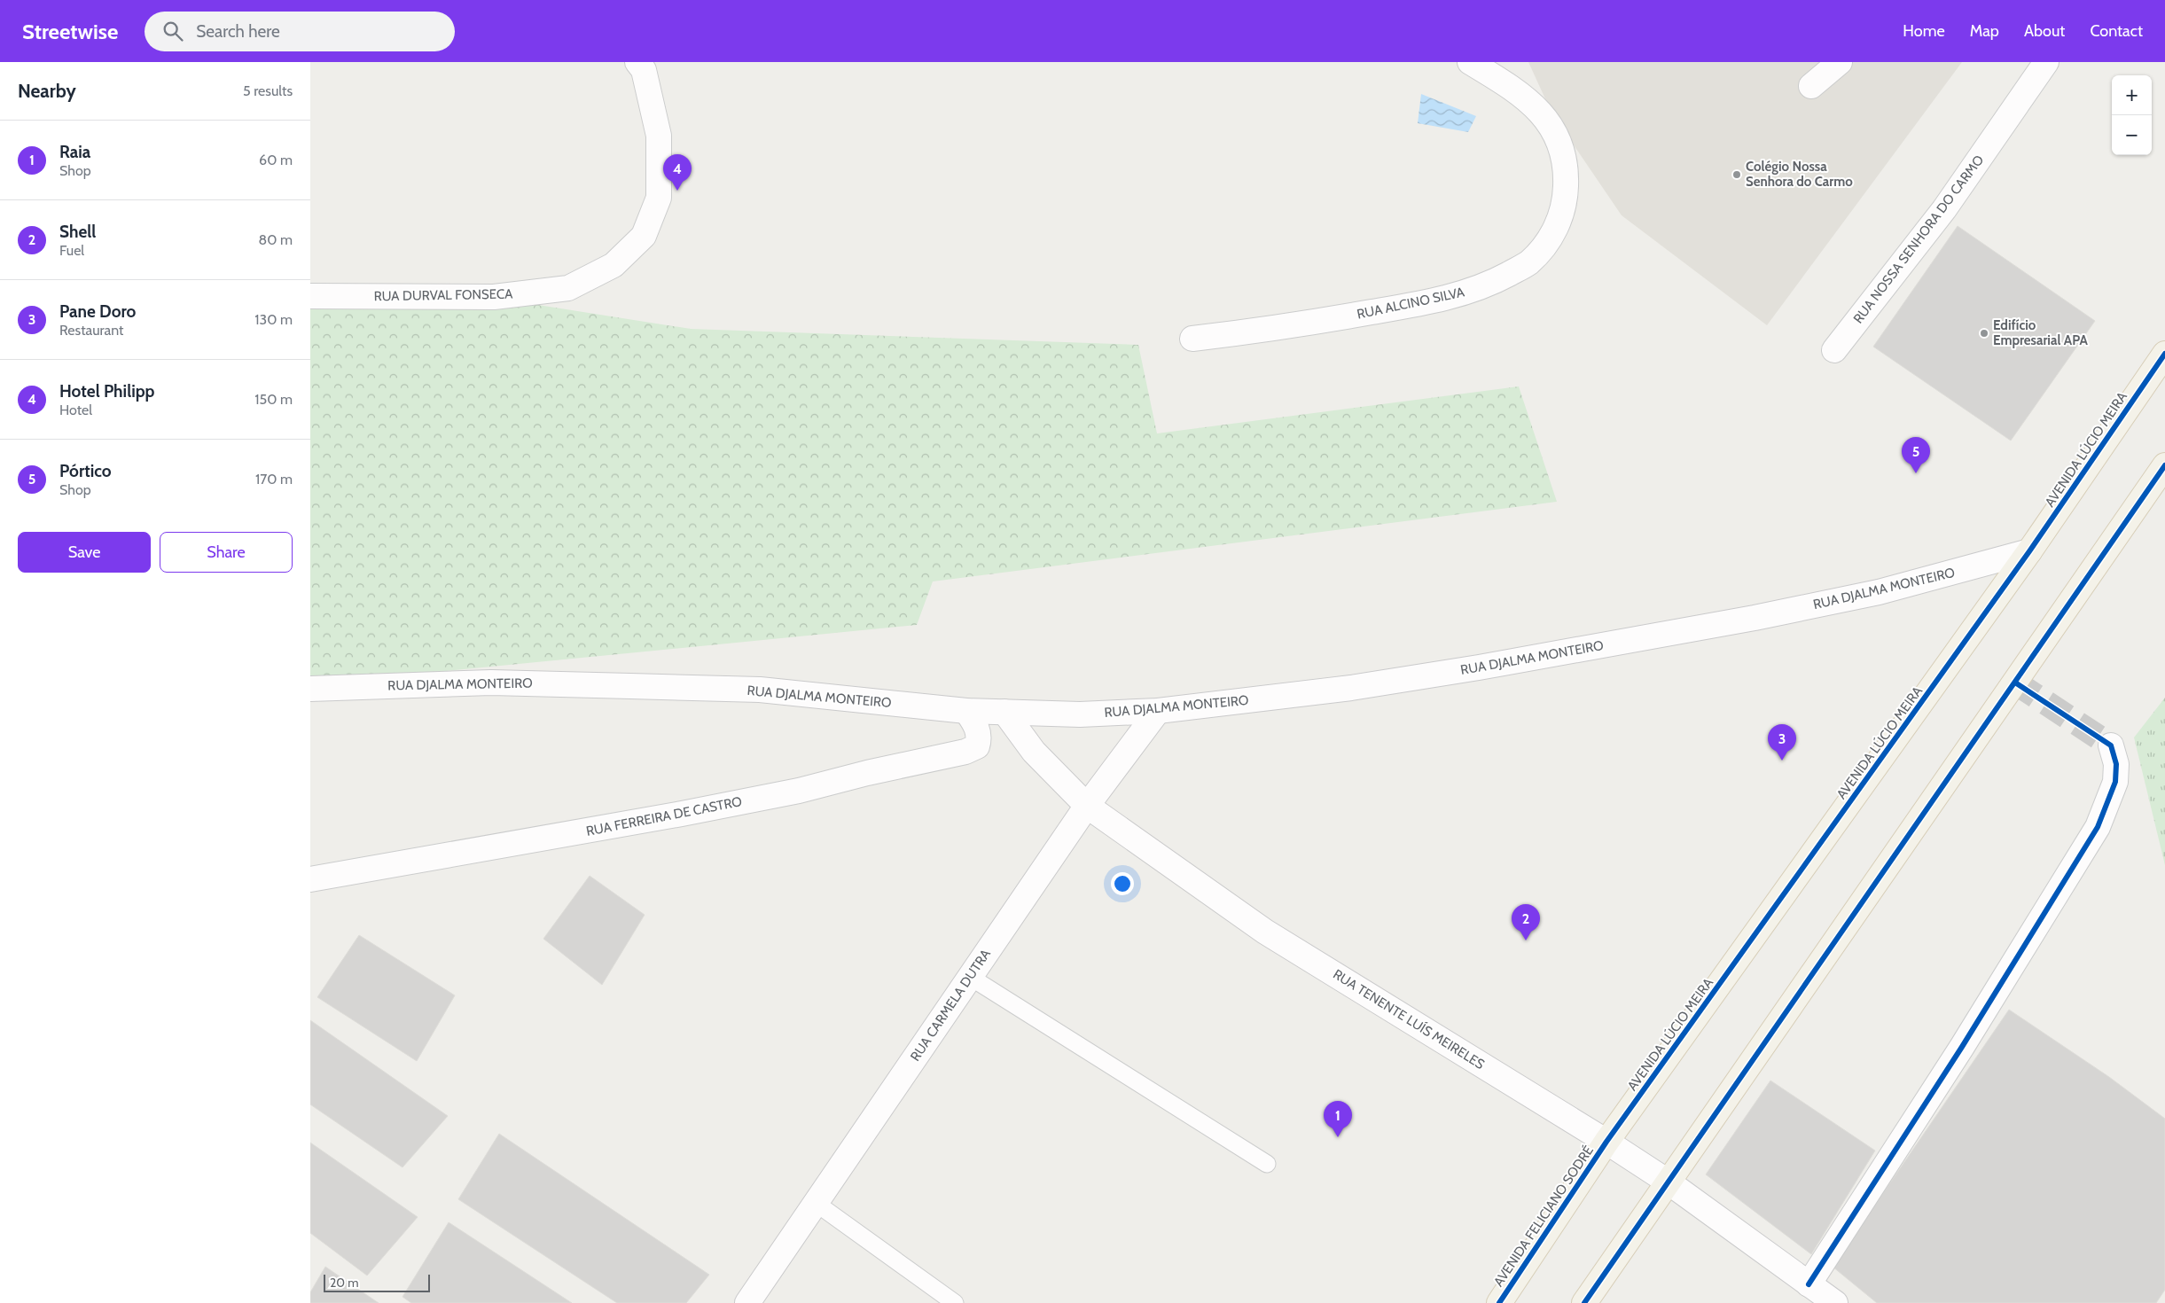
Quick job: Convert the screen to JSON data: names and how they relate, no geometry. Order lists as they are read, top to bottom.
{
  "streets": {
    "main road": [
      "RUA NOSSA SENHORA DO CARMO",
      "RUA DURVAL FONSECA",
      "RUA ALCINO SILVA",
      "AVENIDA LÚCIO MEIRA",
      "RUA DJALMA MONTEIRO",
      "RUA FERREIRA DE CASTRO",
      "RUA CARMELA DUTRA",
      "RUA TENENTE LUÍS MEIRELES",
      "AVENIDA FELICIANO SODRÉ"
    ]
  },
  "crossings": [
    ["AVENIDA LÚCIO MEIRA", "RUA DJALMA MONTEIRO"],
    ["AVENIDA LÚCIO MEIRA", "RUA TENENTE LUÍS MEIRELES"],
    ["AVENIDA LÚCIO MEIRA", "AVENIDA FELICIANO SODRÉ"],
    ["RUA DJALMA MONTEIRO", "RUA FERREIRA DE CASTRO"],
    ["RUA DJALMA MONTEIRO", "RUA CARMELA DUTRA"],
    ["RUA DJALMA MONTEIRO", "RUA TENENTE LUÍS MEIRELES"],
    ["RUA CARMELA DUTRA", "RUA TENENTE LUÍS MEIRELES"],
    ["RUA TENENTE LUÍS MEIRELES", "AVENIDA FELICIANO SODRÉ"]
  ],
  "places": ["Colégio Nossa Senhora do Carmo", "Edifício Empresarial APA"],
  "scale_bar": "20 m",
  "page": {
    "header": "Streetwise",
    "search": "Search here",
    "nav": [
      "Home",
      "Map",
      "About",
      "Contact"
    ],
    "heading": ["Nearby", "5 results"],
    "map_buttons": ["+", "−"],
    "list": [
      {
        "mark": "1",
        "name": "Raia",
        "note": "Shop",
        "value": "60 m"
      },
      {
        "mark": "2",
        "name": "Shell",
        "note": "Fuel",
        "value": "80 m"
      },
      {
        "mark": "3",
        "name": "Pane Doro",
        "note": "Restaurant",
        "value": "130 m"
      },
      {
        "mark": "4",
        "name": "Hotel Philipp",
        "note": "Hotel",
        "value": "150 m"
      },
      {
        "mark": "5",
        "name": "Pórtico",
        "note": "Shop",
        "value": "170 m"
      }
    ],
    "pins": [
      "4",
      "5",
      "3",
      "2",
      "1"
    ],
    "buttons": ["Save", "Share"],
    "scale": "20 m"
  }
}
